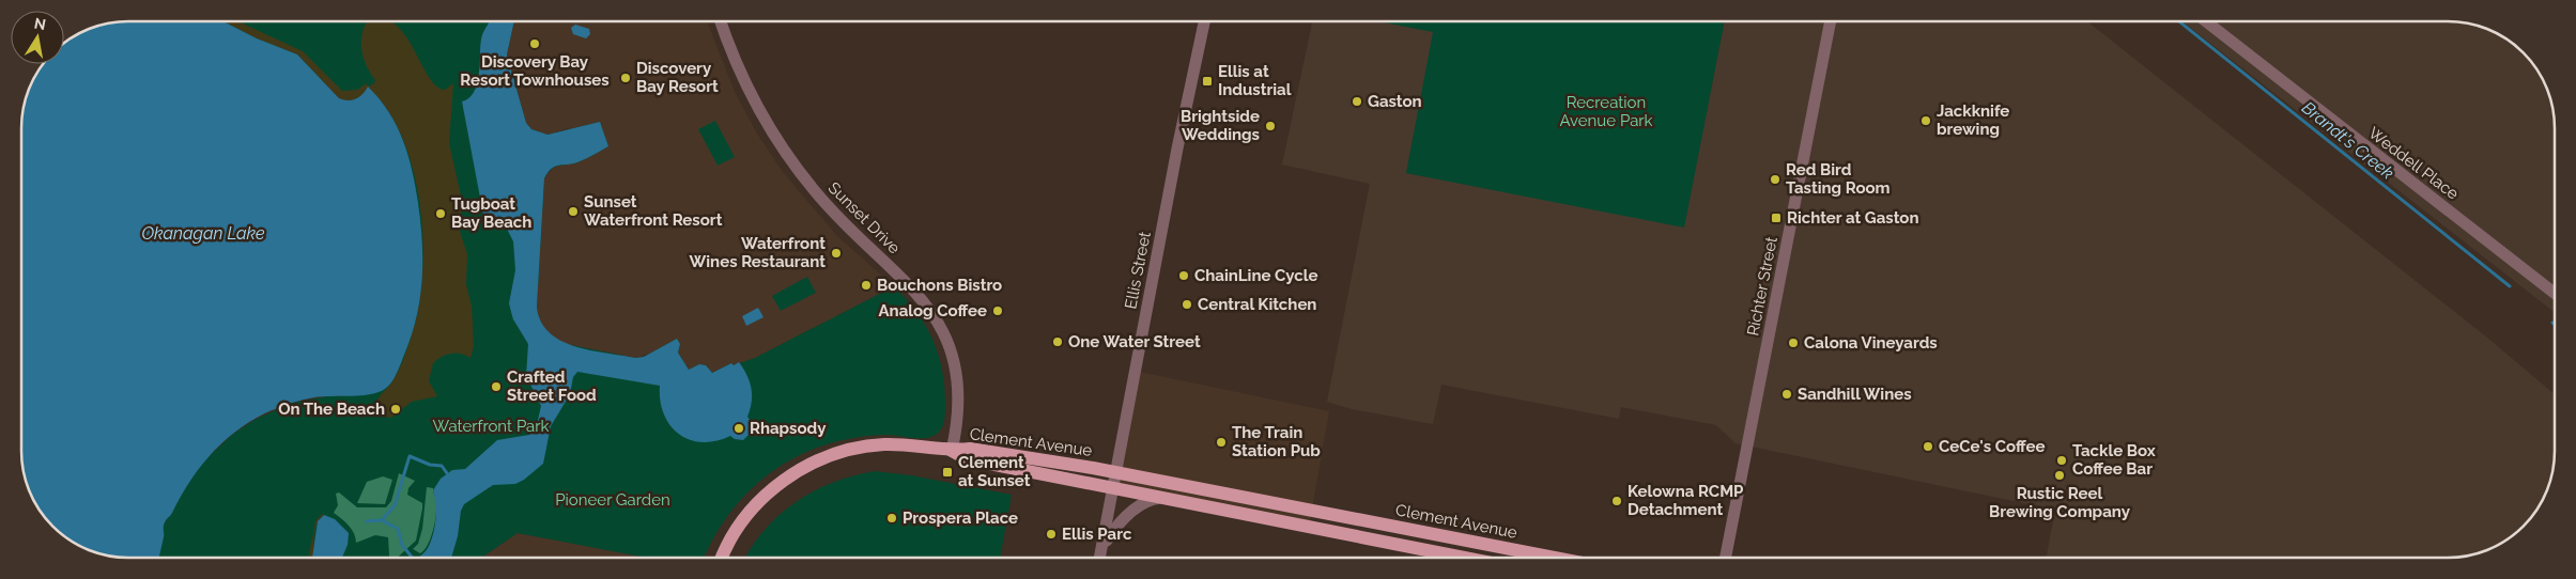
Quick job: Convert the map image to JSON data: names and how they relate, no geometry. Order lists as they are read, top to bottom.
{
  "streets": {
    "main road": ["Clement Avenue"],
    "street": [
      "Weddell Place",
      "Sunset Drive",
      "Ellis Street",
      "Richter Street"
    ]
  },
  "crossings": [
    ["Sunset Drive", "Clement Avenue"],
    ["Ellis Street", "Clement Avenue"]
  ],
  "water": ["Brandt's Creek", "Okanagan Lake"],
  "parks": ["Recreation Avenue Park", "Waterfront Park", "Pioneer Garden"],
  "places": {
    "other": [
      "Discovery Bay Resort Townhouses",
      "Discovery Bay Resort",
      "Gaston",
      "Jackknife brewing",
      "Brightside Weddings",
      "Red Bird Tasting Room",
      "Sunset Waterfront Resort",
      "Tugboat Bay Beach",
      "Waterfront Wines Restaurant",
      "ChainLine Cycle",
      "Bouchons Bistro",
      "Central Kitchen",
      "Analog Coffee",
      "One Water Street",
      "Calona Vineyards",
      "Crafted Street Food",
      "Sandhill Wines",
      "On The Beach",
      "Rhapsody",
      "The Train Station Pub",
      "CeCe's Coffee",
      "Tackle Box Coffee Bar",
      "Rustic Reel Brewing Company",
      "Kelowna RCMP Detachment",
      "Prospera Place",
      "Ellis Parc"
    ],
    "transit": ["Ellis at Industrial", "Richter at Gaston", "Clement at Sunset"]
  },
  "north": "top"
}
